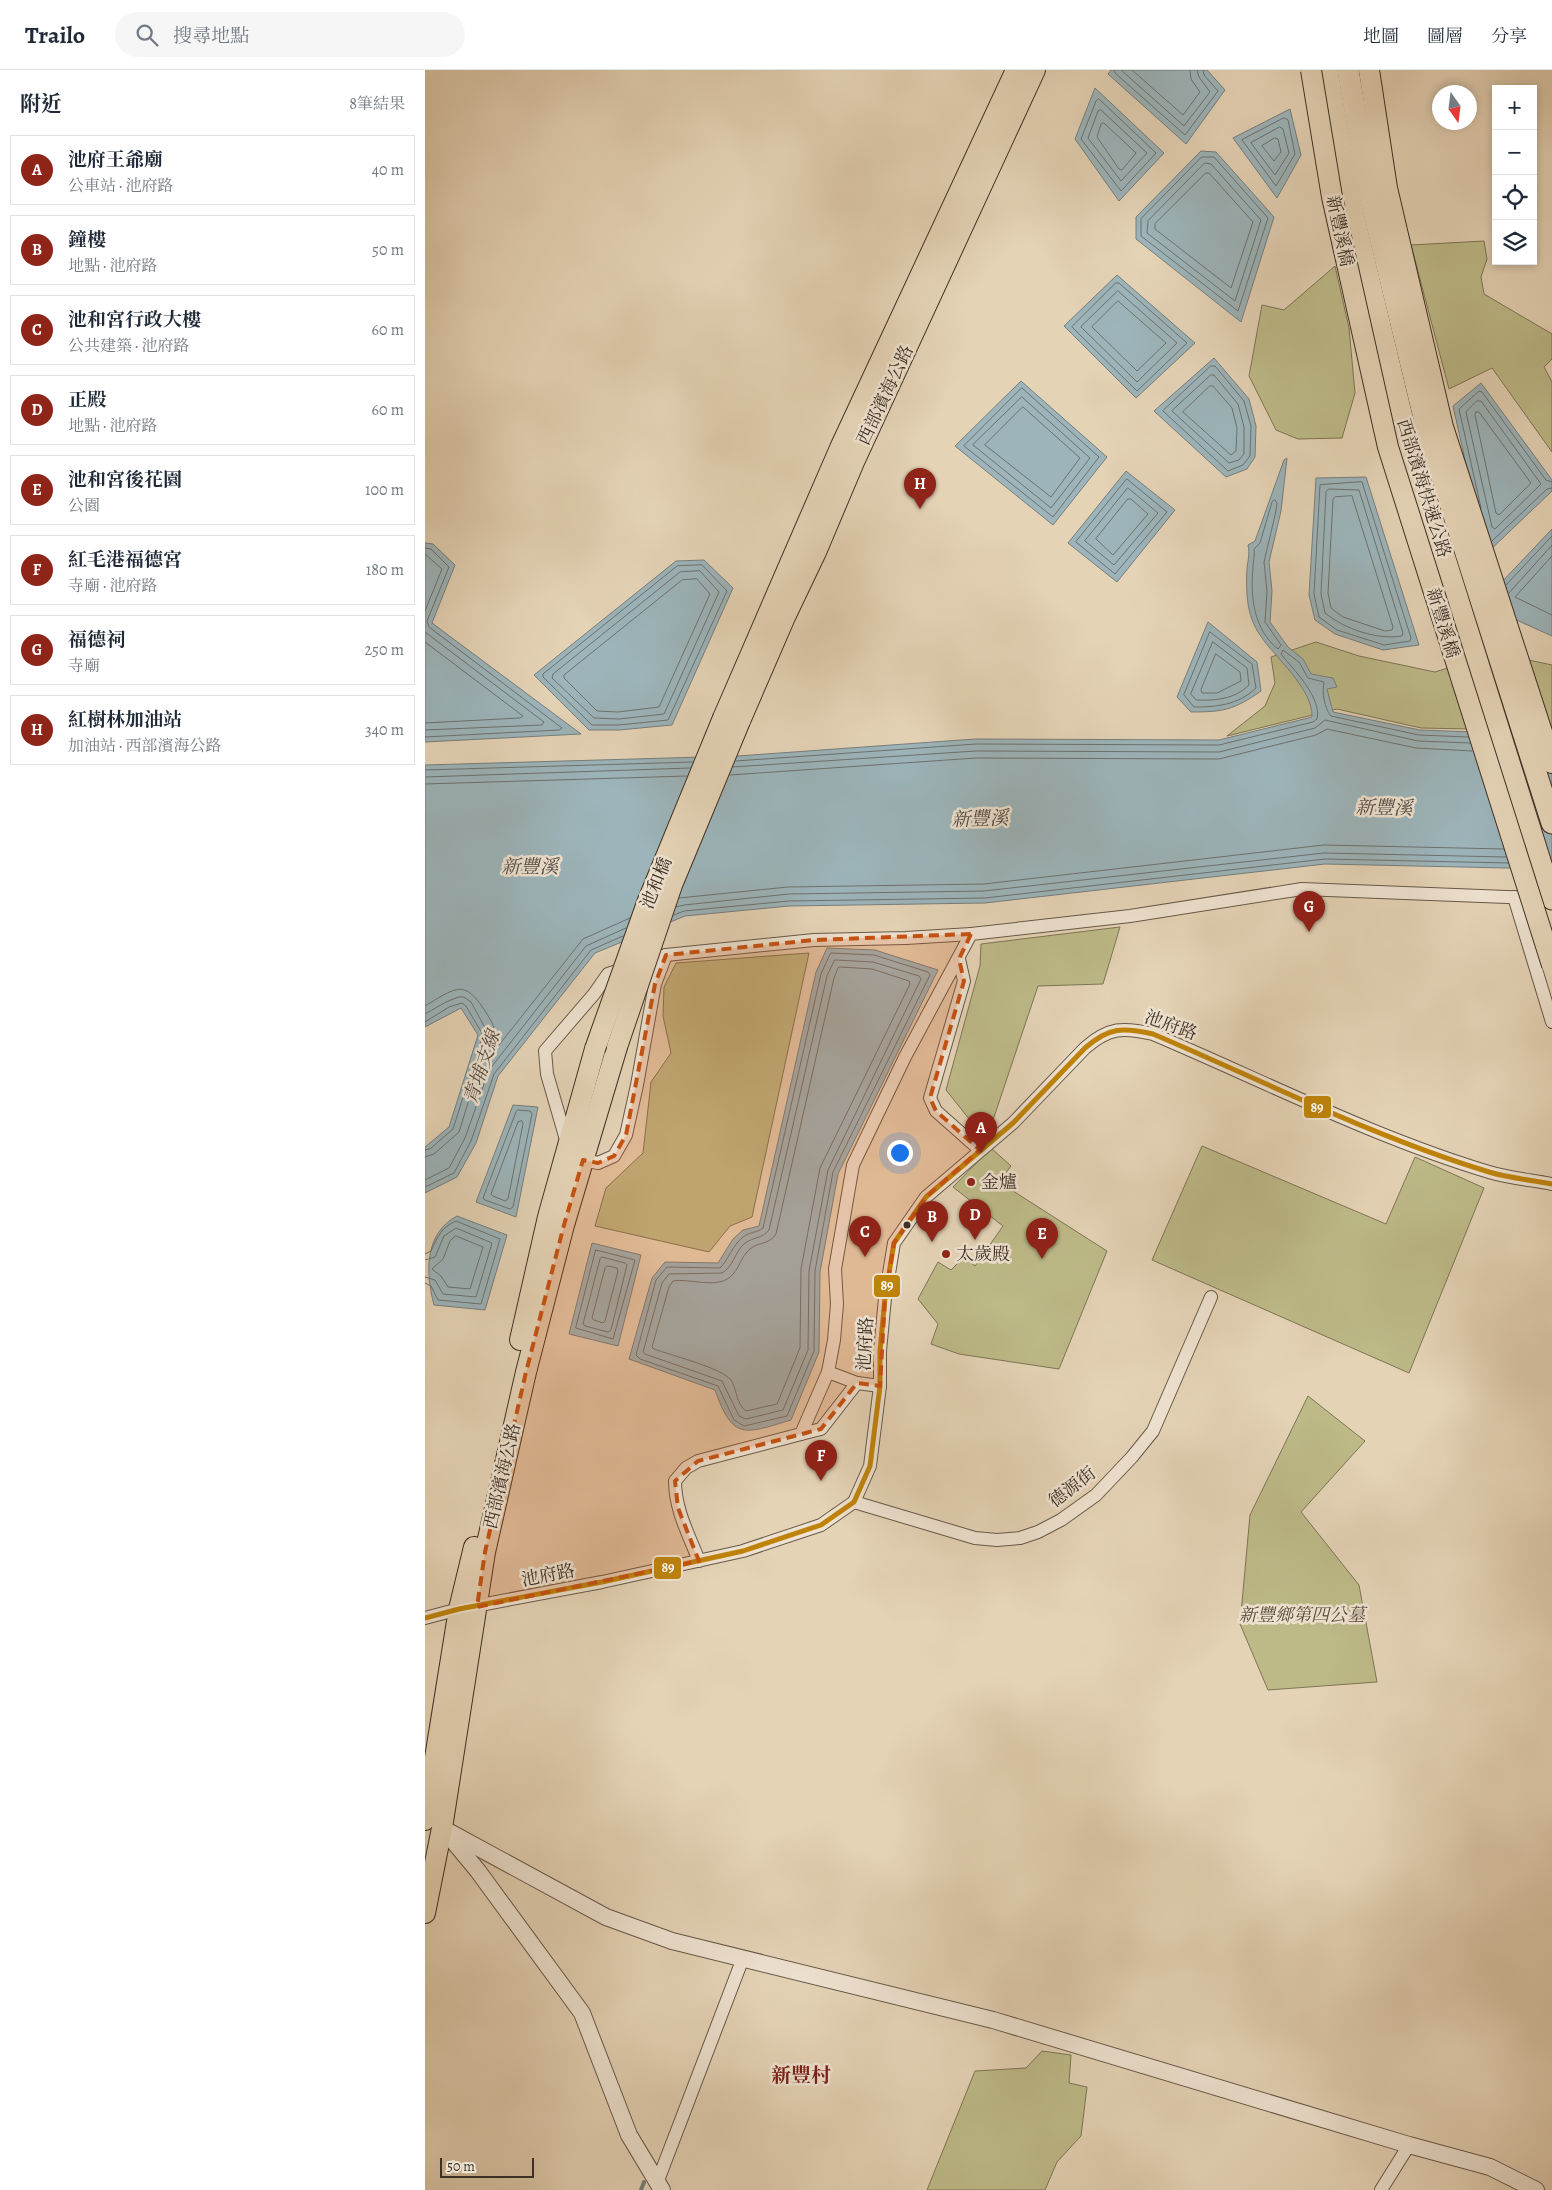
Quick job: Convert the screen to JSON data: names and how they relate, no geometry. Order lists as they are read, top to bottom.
{
  "streets": {
    "highway": ["西部濱海快速公路"],
    "main road": ["新豐溪橋", "西部濱海公路", "池和橋"],
    "street": ["池府路", "德源街"]
  },
  "crossings": [
    ["西部濱海公路", "池和橋"],
    ["西部濱海公路", "池府路"],
    ["池府路", "德源街"]
  ],
  "districts": ["新豐村"],
  "water": ["新豐溪", "青埔支線"],
  "parks": ["新豐鄉第四公墓"],
  "places": ["金爐", "太歲殿"],
  "lines": ["transit line 89"],
  "scale_bar": "50 m",
  "north": "bottom",
  "page": {
    "header": "Trailo",
    "search": "搜尋地點",
    "nav": ["地圖", "圖層", "分享"],
    "heading": ["附近", "8筆結果"],
    "map_buttons": ["+", "−"],
    "list": [
      {
        "mark": "A",
        "name": "池府王爺廟",
        "note": "公車站 · 池府路",
        "value": "40 m"
      },
      {
        "mark": "B",
        "name": "鐘樓",
        "note": "地點 · 池府路",
        "value": "50 m"
      },
      {
        "mark": "C",
        "name": "池和宮行政大樓",
        "note": "公共建築 · 池府路",
        "value": "60 m"
      },
      {
        "mark": "D",
        "name": "正殿",
        "note": "地點 · 池府路",
        "value": "60 m"
      },
      {
        "mark": "E",
        "name": "池和宮後花園",
        "note": "公園",
        "value": "100 m"
      },
      {
        "mark": "F",
        "name": "紅毛港福德宮",
        "note": "寺廟 · 池府路",
        "value": "180 m"
      },
      {
        "mark": "G",
        "name": "福德祠",
        "note": "寺廟",
        "value": "250 m"
      },
      {
        "mark": "H",
        "name": "紅樹林加油站",
        "note": "加油站 · 西部濱海公路",
        "value": "340 m"
      }
    ],
    "pins": [
      "H",
      "G",
      "A",
      "D",
      "B",
      "C",
      "E",
      "F"
    ],
    "scale": "50 m"
  }
}
